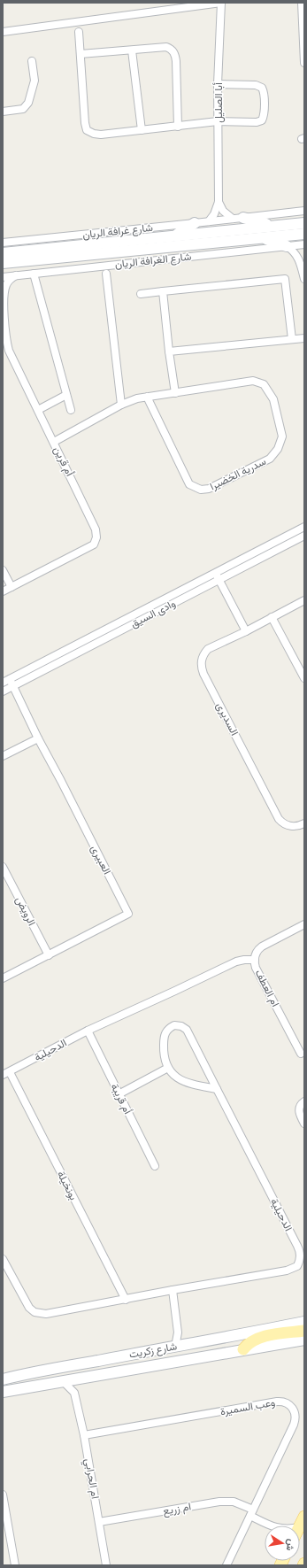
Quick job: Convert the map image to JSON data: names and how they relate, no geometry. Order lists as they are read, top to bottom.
{
  "streets": {
    "main road": ["شارع الغرافة الريان", "شارع زكريت"],
    "street": [
      "أبا الصليل",
      "شارع غرافة الريان",
      "أم قرين",
      "سدرية الخضيرا",
      "وادى السيق",
      "السديرى",
      "العبيرى",
      "الرويض",
      "ام العطف",
      "الدحيلية",
      "أم قريبة",
      "بونخيلة",
      "وعب السميرة",
      "ام الحرابي",
      "ام زريع"
    ]
  },
  "crossings": [
    ["أبا الصليل", "شارع غرافة الريان"],
    ["شارع الغرافة الريان", "أم قرين"],
    ["أم قرين", "سدرية الخضيرا"],
    ["وادى السيق", "العبيرى"],
    ["العبيرى", "الرويض"],
    ["ام العطف", "الدحيلية"],
    ["الدحيلية", "أم قريبة"],
    ["الدحيلية", "بونخيلة"],
    ["وعب السميرة", "ام الحرابي"],
    ["وعب السميرة", "ام زريع"],
    ["ام الحرابي", "ام زريع"]
  ],
  "north": "right"
}
